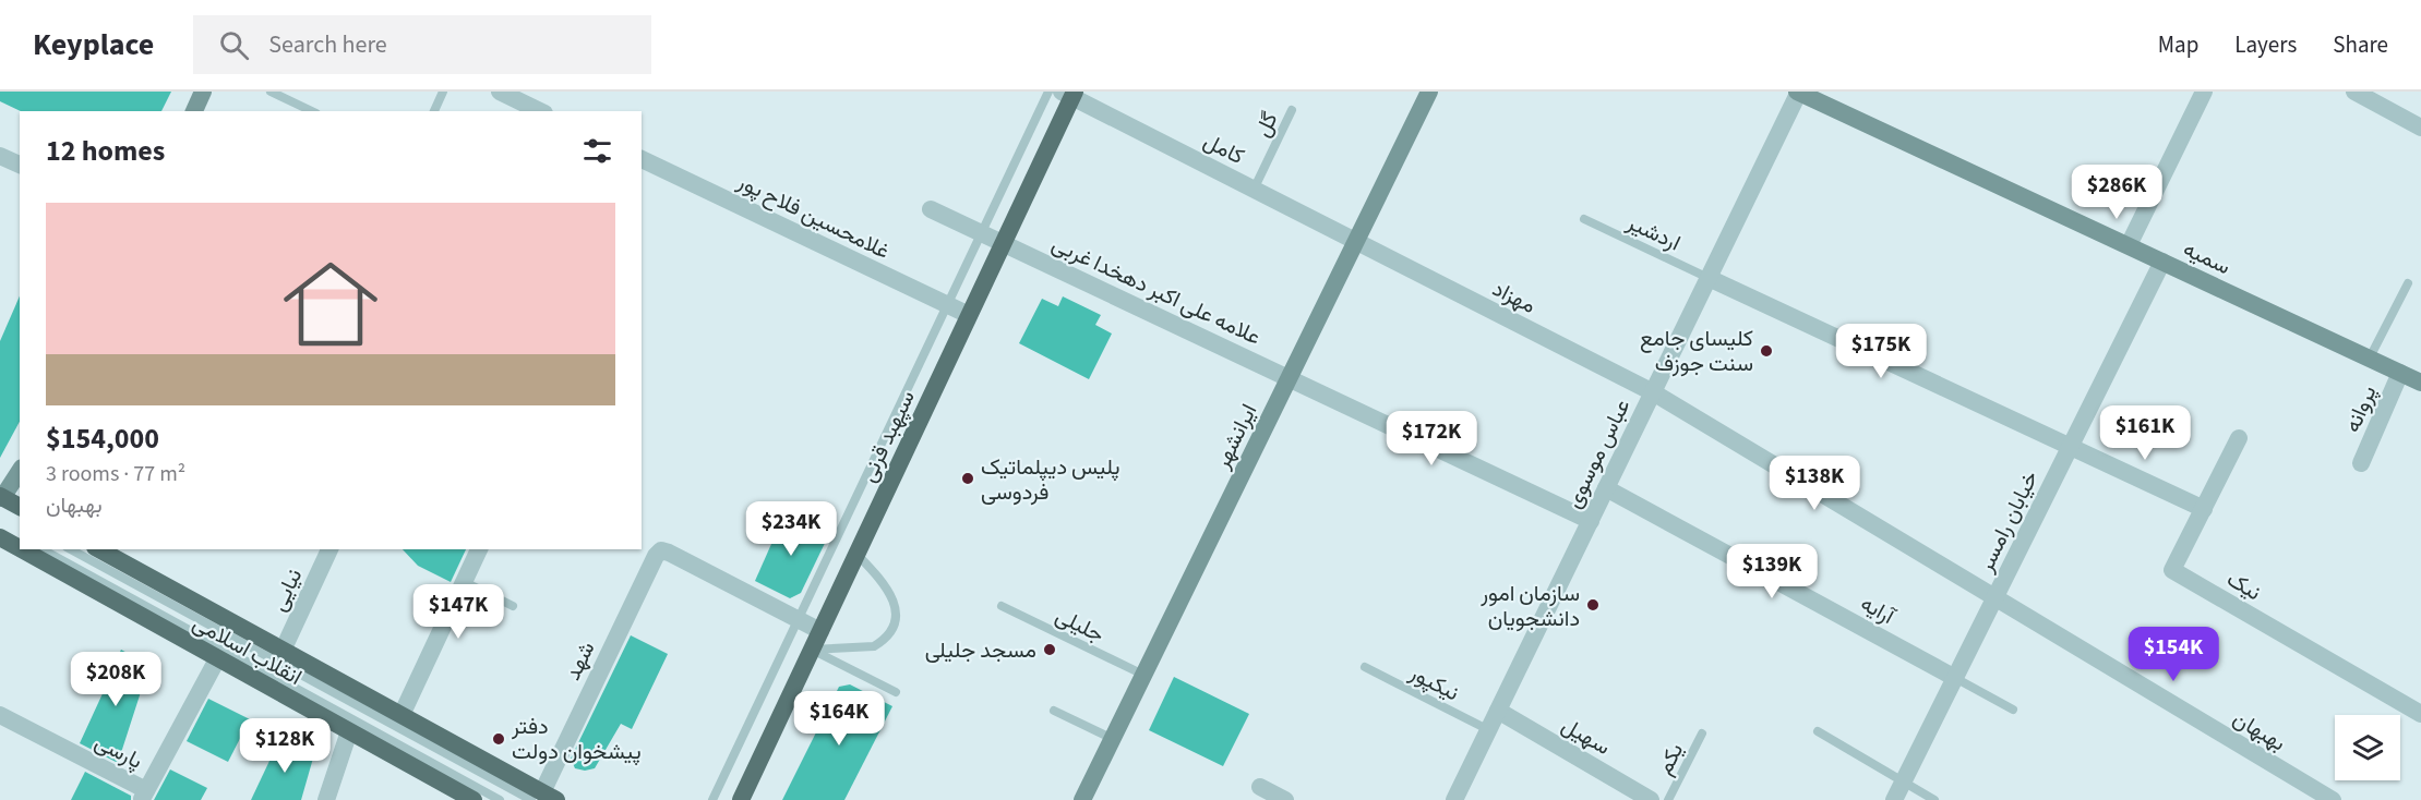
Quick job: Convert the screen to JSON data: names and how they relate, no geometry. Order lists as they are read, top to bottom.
{
  "streets": {
    "main road": [
      "سمیه",
      "سپهبد قرنی",
      "ایرانشهر",
      "انقلاب اسلامی"
    ],
    "street": [
      "کامل",
      "غلامحسین فلاح‌ پور",
      "علامه علی اکبر دهخدا غربی",
      "مهزاد",
      "پروانه",
      "عباس موسوی",
      "خیابان رامسر",
      "نیک",
      "نیایی",
      "آرایه",
      "شهد",
      "بهبهان",
      "سهیل",
      "پارسی"
    ],
    "lane": [
      "گل",
      "اردشیر",
      "جلیلی",
      "نیکپور",
      "یکم"
    ]
  },
  "crossings": [
    ["گل", "کامل"],
    ["کامل", "مهزاد"],
    ["کامل", "سپهبد قرنی"],
    ["کامل", "ایرانشهر"],
    ["غلامحسین فلاح‌ پور", "سپهبد قرنی"],
    ["اردشیر", "عباس موسوی"],
    ["سمیه", "پروانه"],
    ["سمیه", "عباس موسوی"],
    ["سمیه", "خیابان رامسر"],
    ["علامه علی اکبر دهخدا غربی", "سپهبد قرنی"],
    ["علامه علی اکبر دهخدا غربی", "ایرانشهر"],
    ["علامه علی اکبر دهخدا غربی", "عباس موسوی"],
    ["مهزاد", "ایرانشهر"],
    ["مهزاد", "عباس موسوی"],
    ["مهزاد", "خیابان رامسر"],
    ["مهزاد", "بهبهان"],
    ["ایرانشهر", "جلیلی"],
    ["عباس موسوی", "آرایه"],
    ["عباس موسوی", "نیکپور"],
    ["عباس موسوی", "سهیل"],
    ["خیابان رامسر", "آرایه"],
    ["خیابان رامسر", "بهبهان"],
    ["نیایی", "انقلاب اسلامی"],
    ["انقلاب اسلامی", "شهد"]
  ],
  "places": [
    "کلیسای جامع سنت جوزف",
    "پلیس دیپلماتیک فردوسی",
    "سازمان امور دانشجویان",
    "مسجد جلیلی",
    "دفتر پیشخوان دولت"
  ],
  "page": {
    "header": "Keyplace",
    "search": "Search here",
    "nav": ["Map", "Layers", "Share"],
    "heading": "12 homes",
    "price": [
      "$286K",
      "$175K",
      "$161K",
      "$172K",
      "$138K",
      "$234K",
      "$139K",
      "$147K",
      "$154K",
      "$208K",
      "$164K",
      "$128K"
    ],
    "list": [
      {
        "name": "$154,000",
        "note": "3 rooms · 77 m² · بهبهان"
      }
    ]
  }
}
